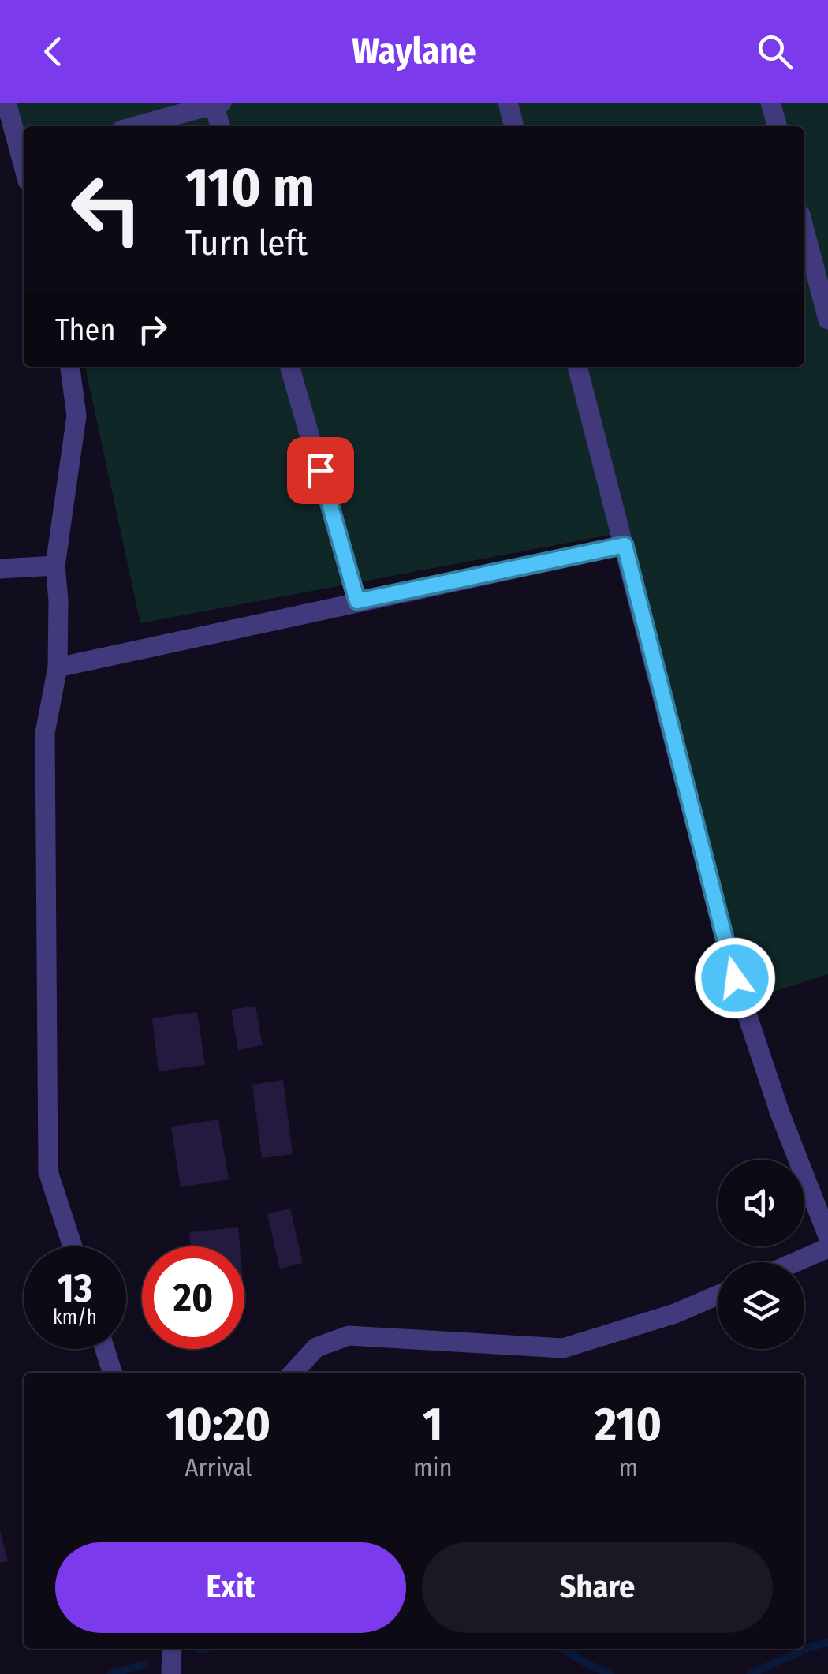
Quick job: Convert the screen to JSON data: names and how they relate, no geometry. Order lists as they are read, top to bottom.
{
  "page": {
    "header": "Waylane",
    "turn": ["110 m", "Turn left"],
    "then": "Then",
    "speed": "13 km/h",
    "limit": "20",
    "eta": [
      "10:20",
      "Arrival",
      "1",
      "min",
      "210",
      "m"
    ],
    "buttons": ["Exit", "Share"]
  }
}
